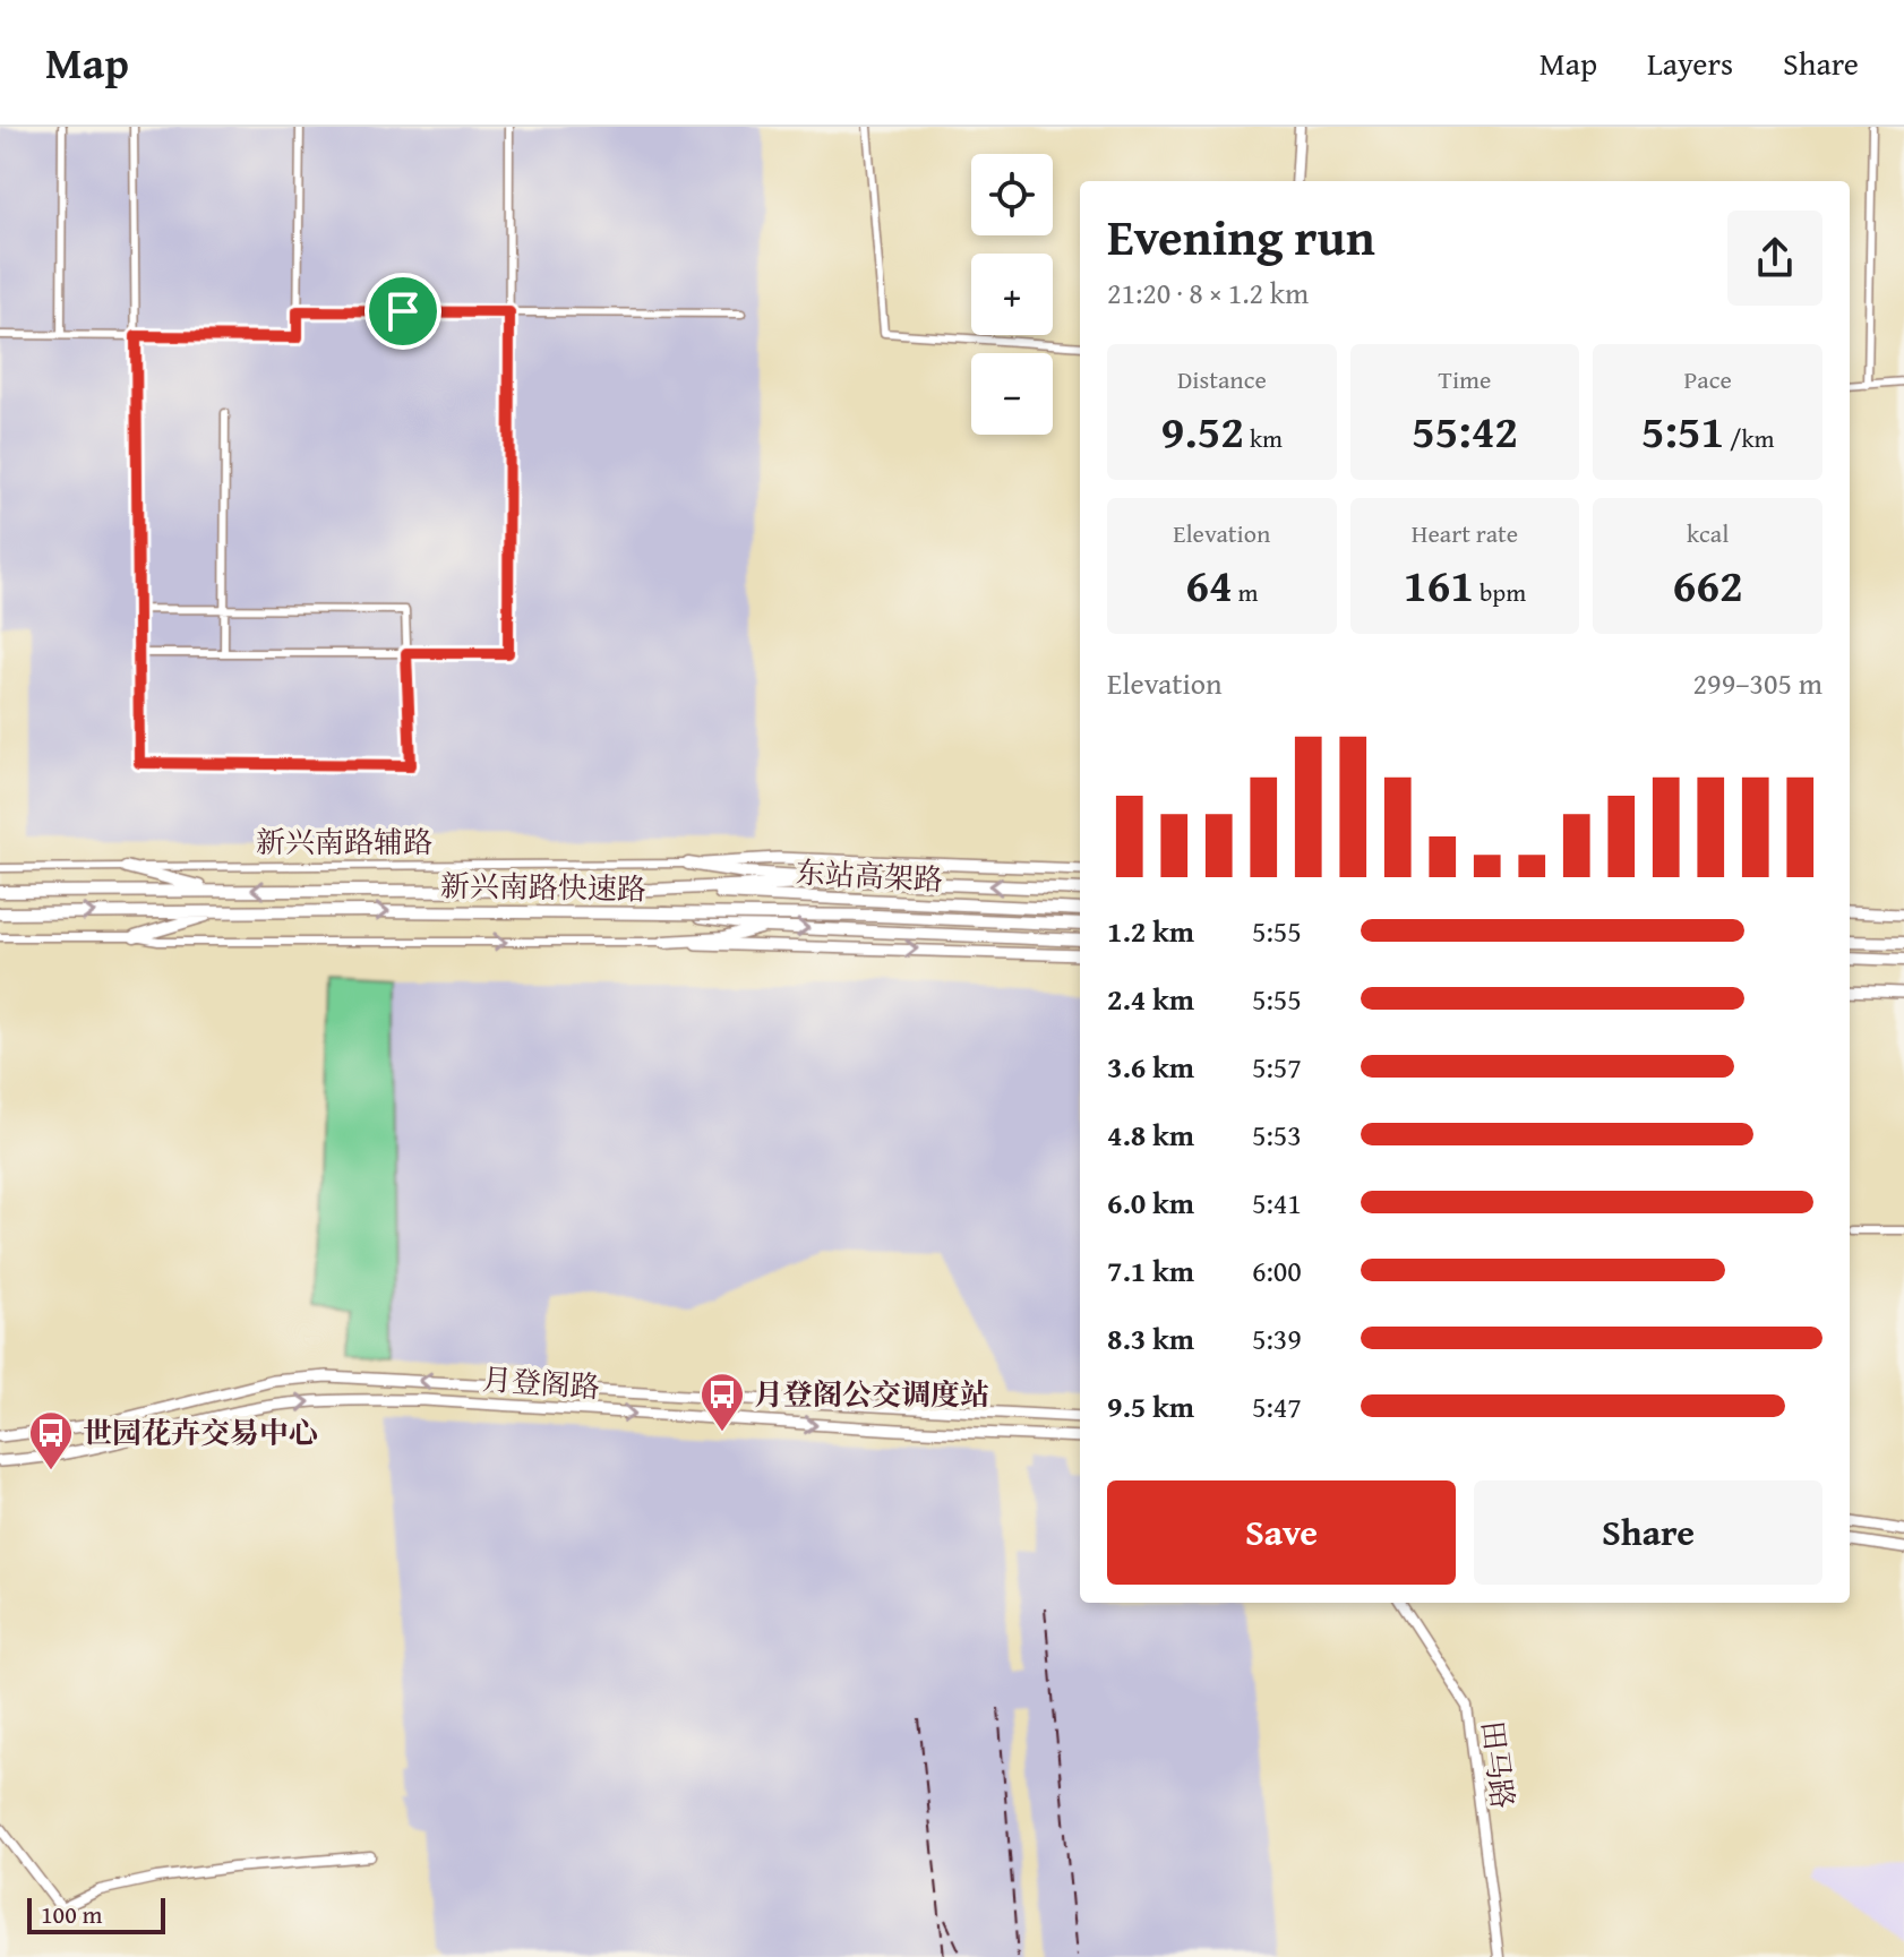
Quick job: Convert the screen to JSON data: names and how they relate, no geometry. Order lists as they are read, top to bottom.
{
  "streets": {
    "main road": ["东站高架路", "新兴南路快速路", "月登阁路"],
    "street": ["新兴南路辅路", "田马路"]
  },
  "crossings": [
    ["东站高架路", "新兴南路快速路"]
  ],
  "places": {
    "bus stop": ["月登阁公交调度站", "世园花卉交易中心"]
  },
  "scale_bar": "100 m",
  "page": {
    "header": "Map",
    "nav": ["Map", "Layers", "Share"],
    "map_buttons": ["+", "−"],
    "heading": ["Evening run", "21:20 · 8 × 1.2 km"],
    "stats": [
      ["Distance", "9.52 km"],
      ["Time", "55:42"],
      ["Pace", "5:51 /km"],
      ["Elevation", "64 m"],
      ["Heart rate", "161 bpm"],
      ["kcal", "662"]
    ],
    "chart": ["Elevation", "299–305 m"],
    "list": [
      {
        "name": "1.2 km",
        "note": "5:55"
      },
      {
        "name": "2.4 km",
        "note": "5:55"
      },
      {
        "name": "3.6 km",
        "note": "5:57"
      },
      {
        "name": "4.8 km",
        "note": "5:53"
      },
      {
        "name": "6.0 km",
        "note": "5:41"
      },
      {
        "name": "7.1 km",
        "note": "6:00"
      },
      {
        "name": "8.3 km",
        "note": "5:39"
      },
      {
        "name": "9.5 km",
        "note": "5:47"
      }
    ],
    "buttons": ["Save", "Share"],
    "scale": "100 m"
  }
}
